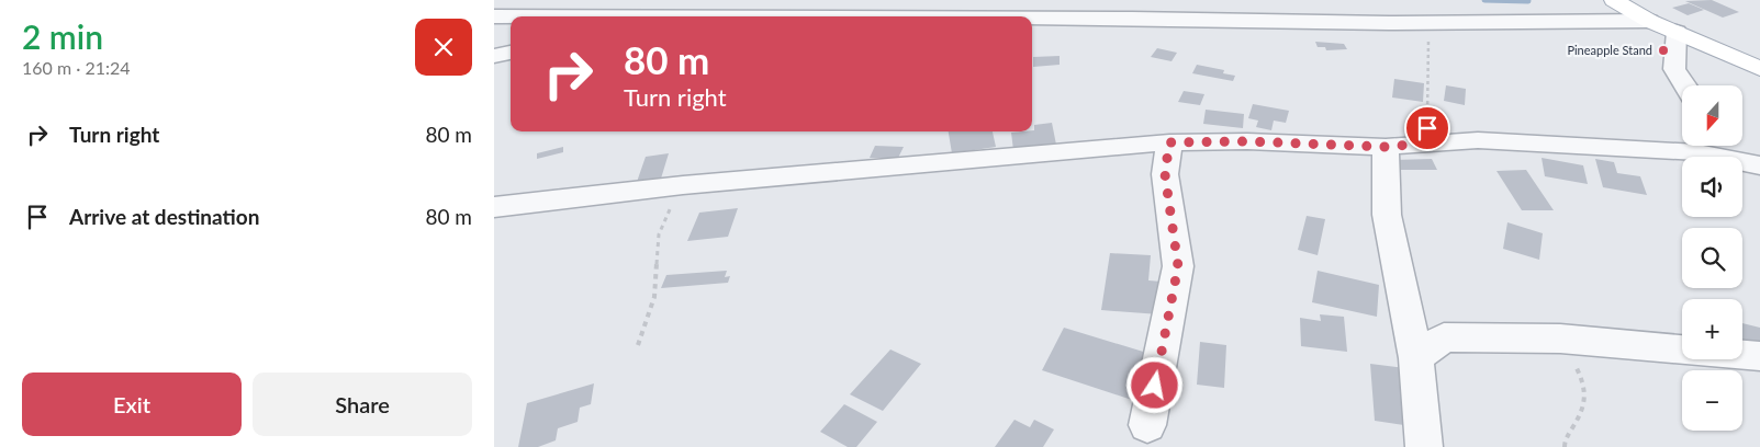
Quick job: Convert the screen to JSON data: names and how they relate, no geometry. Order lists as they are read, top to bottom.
{
  "places": ["Pineapple Stand"],
  "north": "bottom",
  "page": {
    "heading": ["2 min", "160 m · 21:24"],
    "turn": ["80 m", "Turn right"],
    "map_buttons": ["+", "−"],
    "list": [
      {
        "name": "Turn right",
        "value": "80 m"
      },
      {
        "name": "Arrive at destination",
        "value": "80 m"
      }
    ],
    "buttons": ["Exit", "Share"]
  }
}
